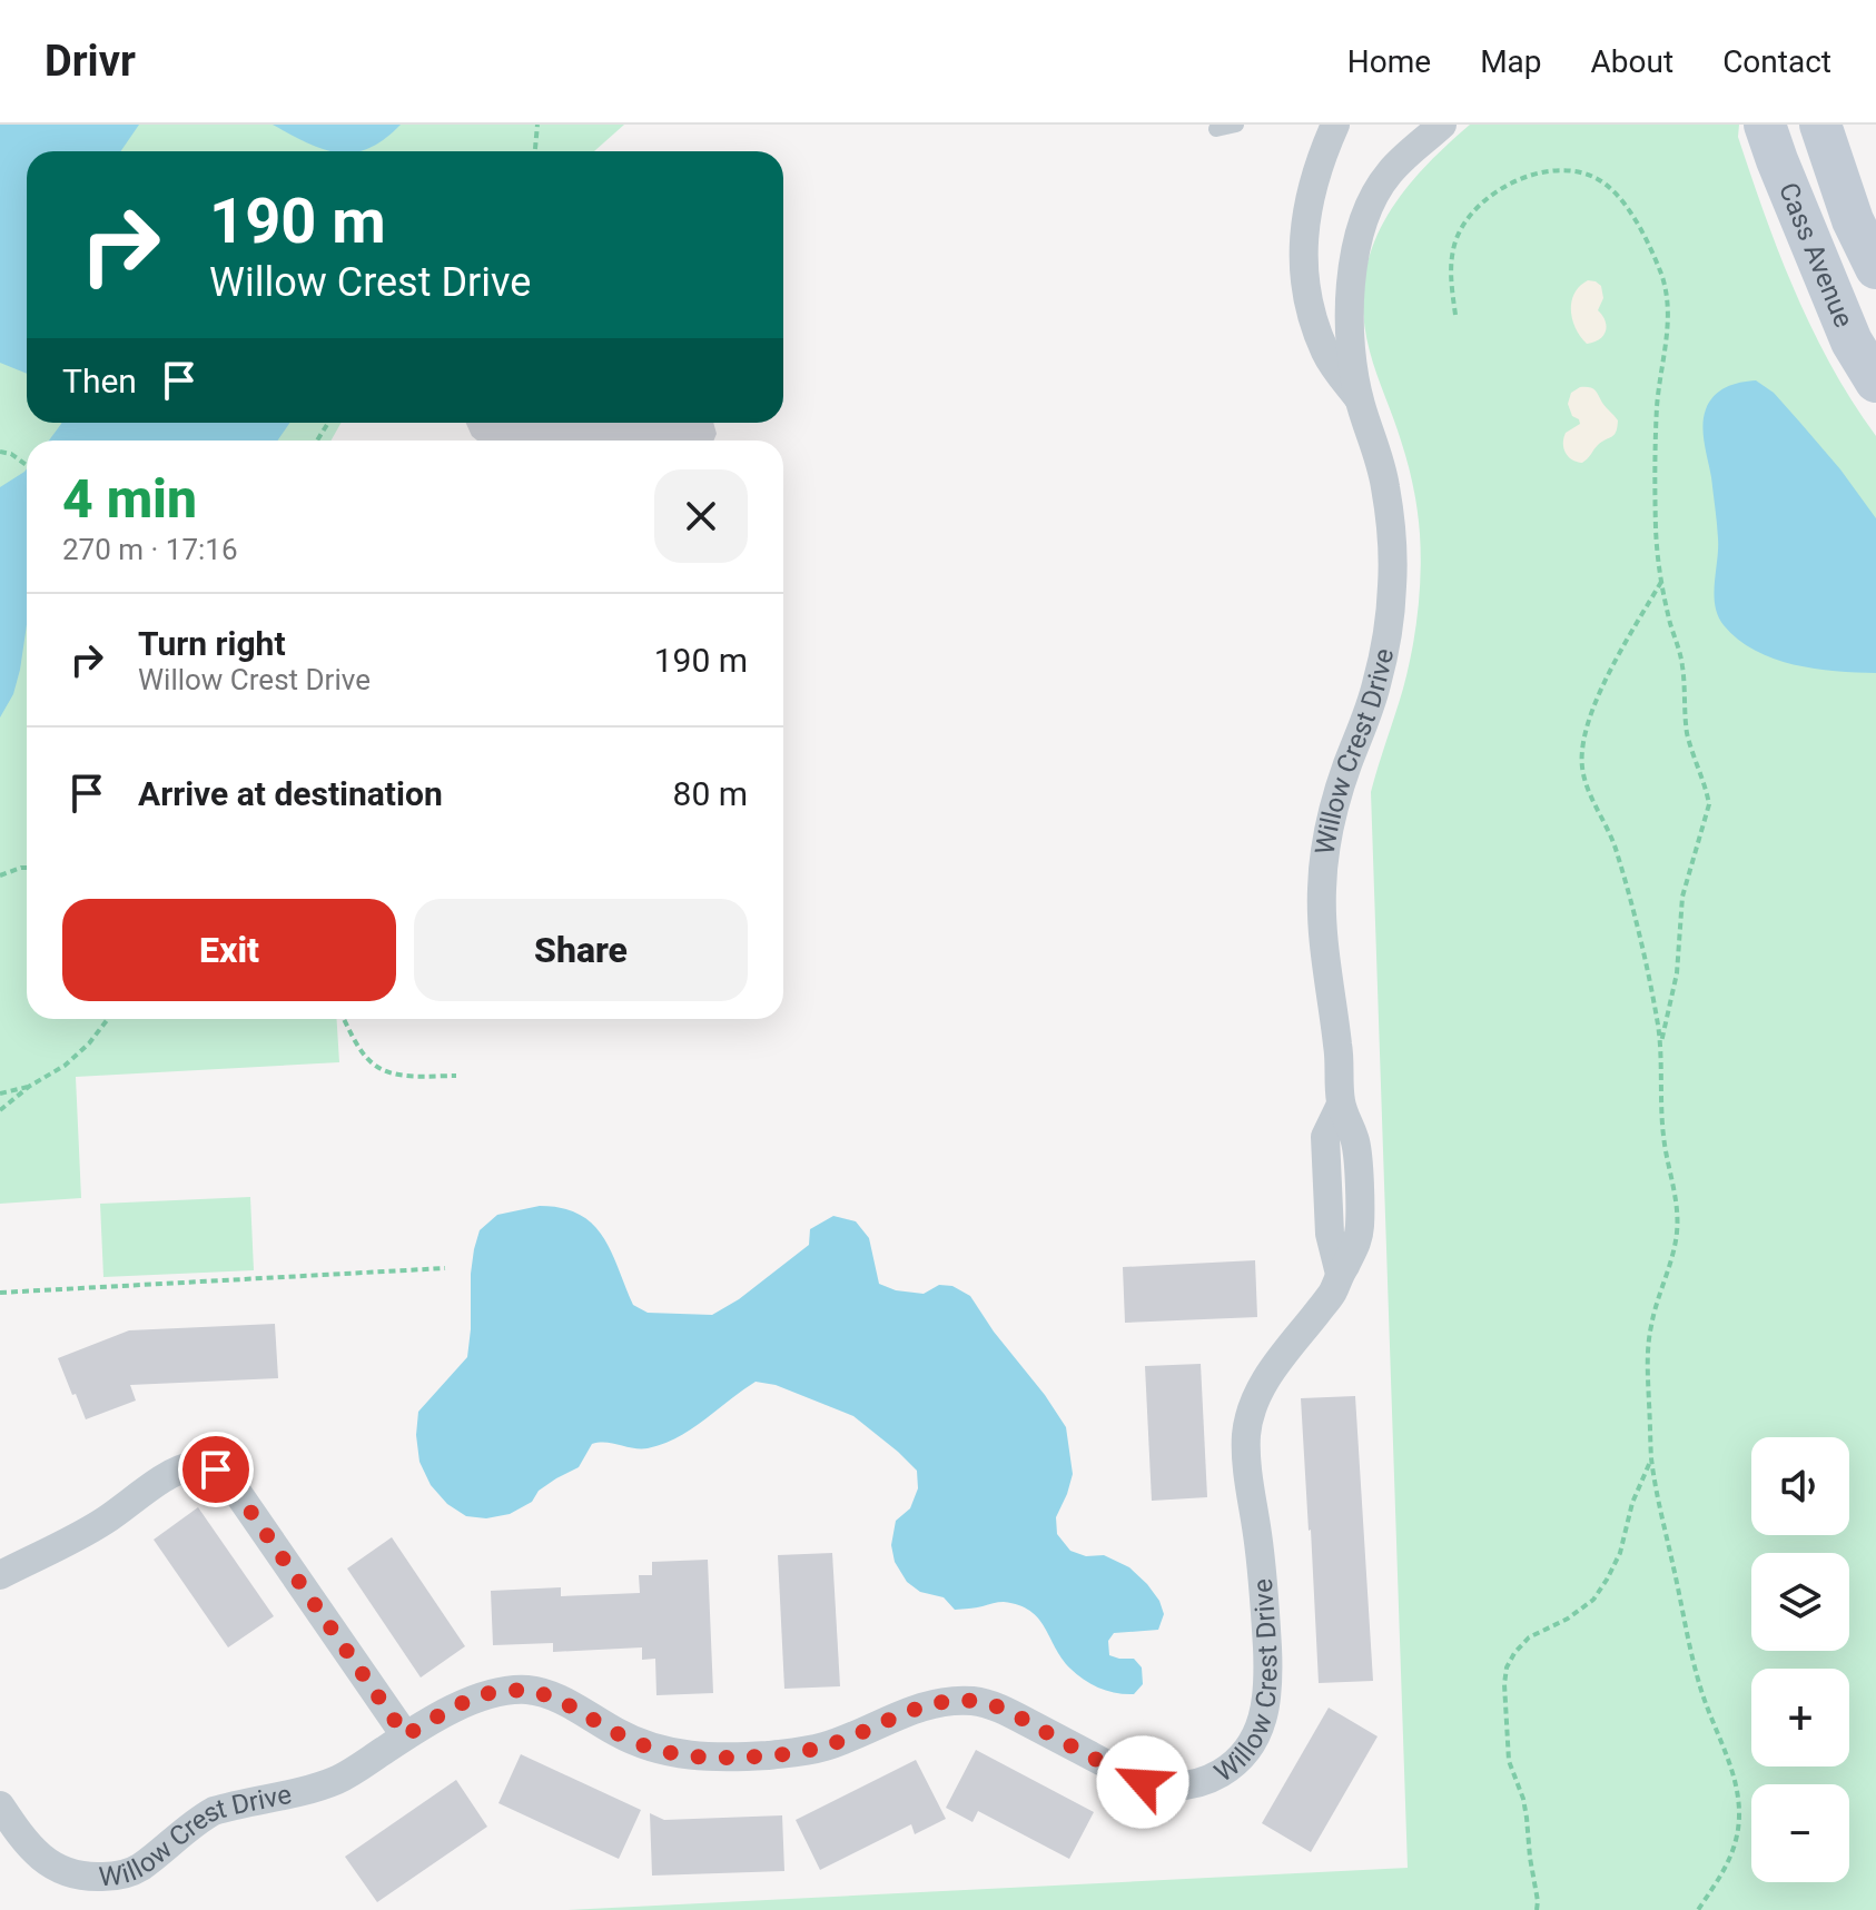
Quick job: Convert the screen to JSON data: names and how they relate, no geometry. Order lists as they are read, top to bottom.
{
  "streets": {
    "main road": ["Cass Avenue"],
    "street": ["Willow Crest Drive"]
  },
  "page": {
    "header": "Drivr",
    "nav": [
      "Home",
      "Map",
      "About",
      "Contact"
    ],
    "turn": ["190 m", "Willow Crest Drive"],
    "then": "Then",
    "heading": ["4 min", "270 m · 17:16"],
    "list": [
      {
        "name": "Turn right",
        "note": "Willow Crest Drive",
        "value": "190 m"
      },
      {
        "name": "Arrive at destination",
        "value": "80 m"
      }
    ],
    "buttons": ["Exit", "Share"],
    "map_buttons": ["+", "−"]
  }
}
